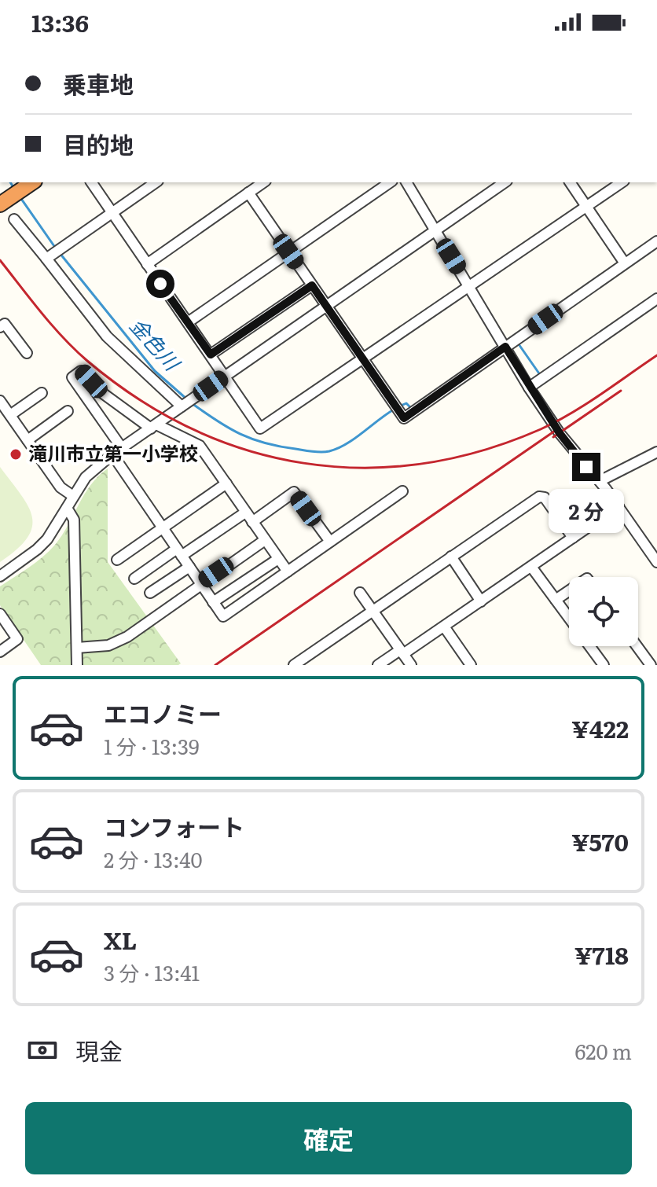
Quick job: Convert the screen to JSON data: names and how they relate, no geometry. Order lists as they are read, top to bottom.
{
  "water": ["金色川"],
  "places": ["滝川市立第一小学校"],
  "page": {
    "status": "13:36",
    "banner": ["乗車地", "目的地"],
    "bubble": "2 分",
    "list": [
      {
        "name": "エコノミー",
        "note": "1 分 · 13:39",
        "value": "¥422"
      },
      {
        "name": "コンフォート",
        "note": "2 分 · 13:40",
        "value": "¥570"
      },
      {
        "name": "XL",
        "note": "3 分 · 13:41",
        "value": "¥718"
      }
    ],
    "pay": ["現金", "620 m"],
    "buttons": "確定"
  }
}
